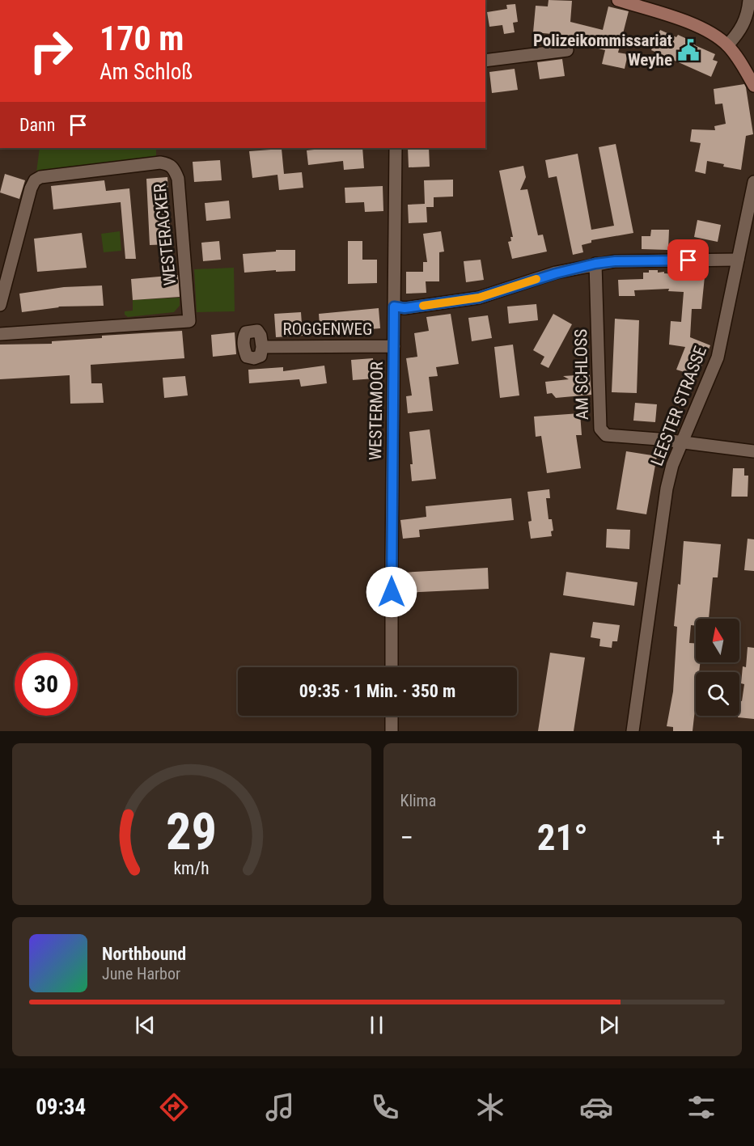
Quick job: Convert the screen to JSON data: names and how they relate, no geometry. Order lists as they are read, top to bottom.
{
  "streets": {
    "street": [
      "WESTERACKER",
      "ROGGENWEG",
      "AM SCHLOSS",
      "LEESTER STRASSE",
      "WESTERMOOR"
    ]
  },
  "crossings": [
    ["ROGGENWEG", "WESTERMOOR"],
    ["AM SCHLOSS", "LEESTER STRASSE"]
  ],
  "places": {
    "public building": ["Polizeikommissariat Weyhe"]
  },
  "north": "top",
  "page": {
    "turn": ["170 m", "Am Schloß"],
    "then": "Dann",
    "limit": "30",
    "trip": "09:35 · 1 Min. · 350 m",
    "tile": "Klima",
    "heat": ["−", "21°", "+"],
    "song": ["Northbound", "June Harbor"],
    "tabs": "09:34",
    "gauge": ["29", "km/h"]
  }
}
